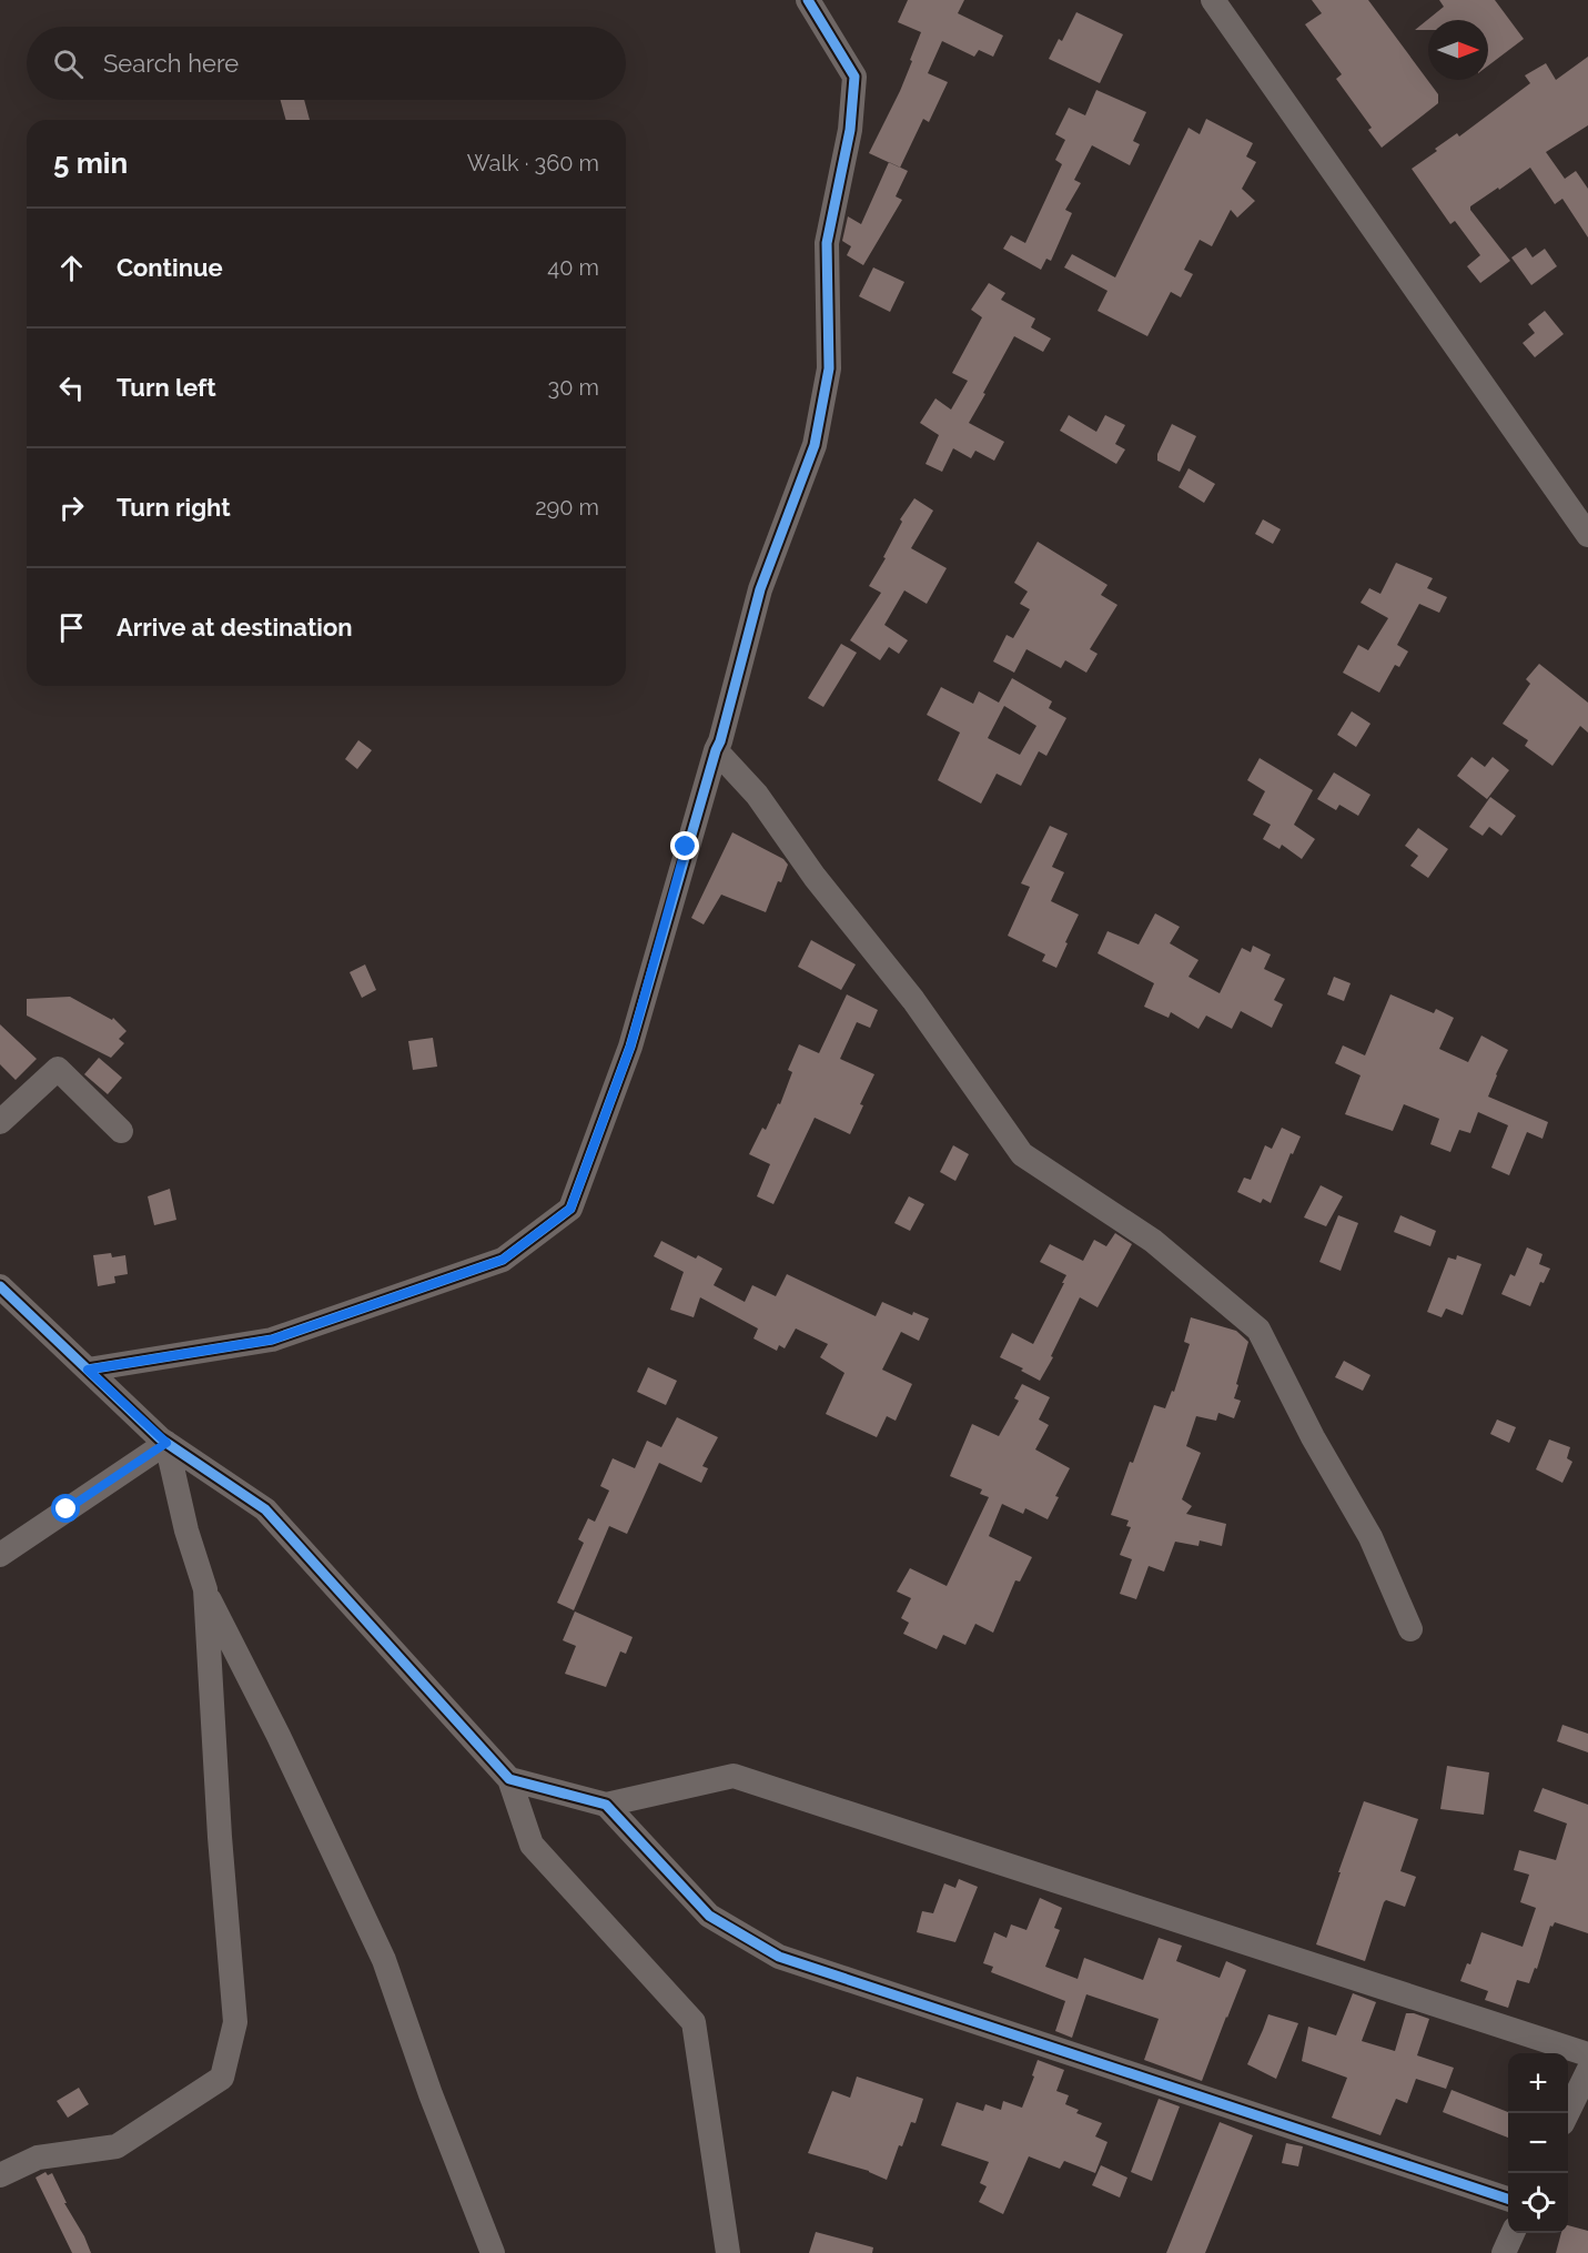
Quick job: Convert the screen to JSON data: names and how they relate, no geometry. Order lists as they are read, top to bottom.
{
  "north": "right",
  "page": {
    "search": "Search here",
    "heading": ["5 min", "Walk · 360 m"],
    "list": [
      ["Continue", "40 m"],
      ["Turn left", "30 m"],
      ["Turn right", "290 m"],
      "Arrive at destination"
    ],
    "map_buttons": ["+", "−"]
  }
}
